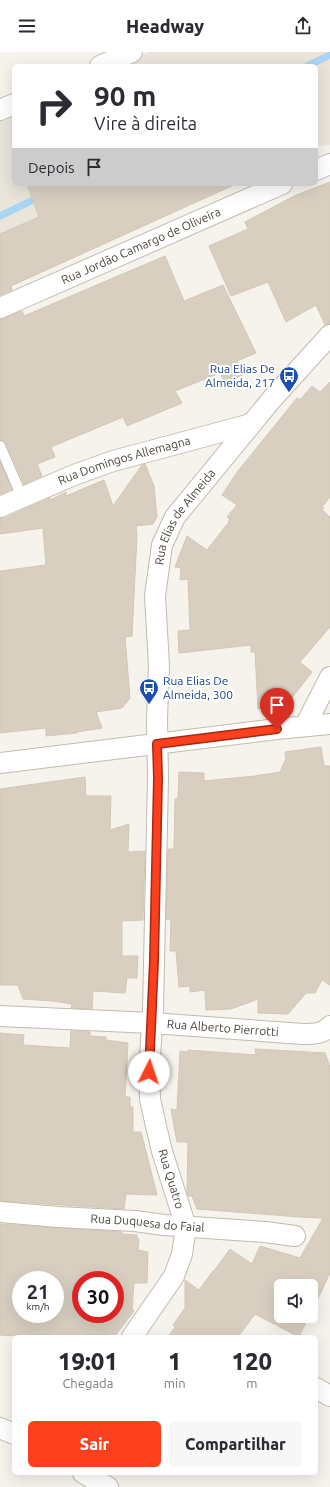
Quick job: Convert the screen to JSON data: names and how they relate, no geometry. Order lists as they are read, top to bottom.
{
  "streets": {
    "street": [
      "Rua Jordão Camargo de Oliveira",
      "Rua Domingos Allemagna",
      "Rua Elias de Almeida",
      "Rua Alberto Pierrotti",
      "Rua Quatro",
      "Rua Duquesa do Faial"
    ]
  },
  "crossings": [
    ["Rua Domingos Allemagna", "Rua Elias de Almeida"],
    ["Rua Elias de Almeida", "Rua Alberto Pierrotti"],
    ["Rua Elias de Almeida", "Rua Quatro"],
    ["Rua Alberto Pierrotti", "Rua Quatro"],
    ["Rua Quatro", "Rua Duquesa do Faial"]
  ],
  "places": {
    "bus stop": ["Rua Elias De Almeida, 217", "Rua Elias De Almeida, 300"]
  },
  "page": {
    "header": "Headway",
    "turn": ["90 m", "Vire à direita"],
    "then": "Depois",
    "speed": "21 km/h",
    "limit": "30",
    "eta": [
      "19:01",
      "Chegada",
      "1",
      "min",
      "120",
      "m"
    ],
    "buttons": ["Sair", "Compartilhar"]
  }
}
